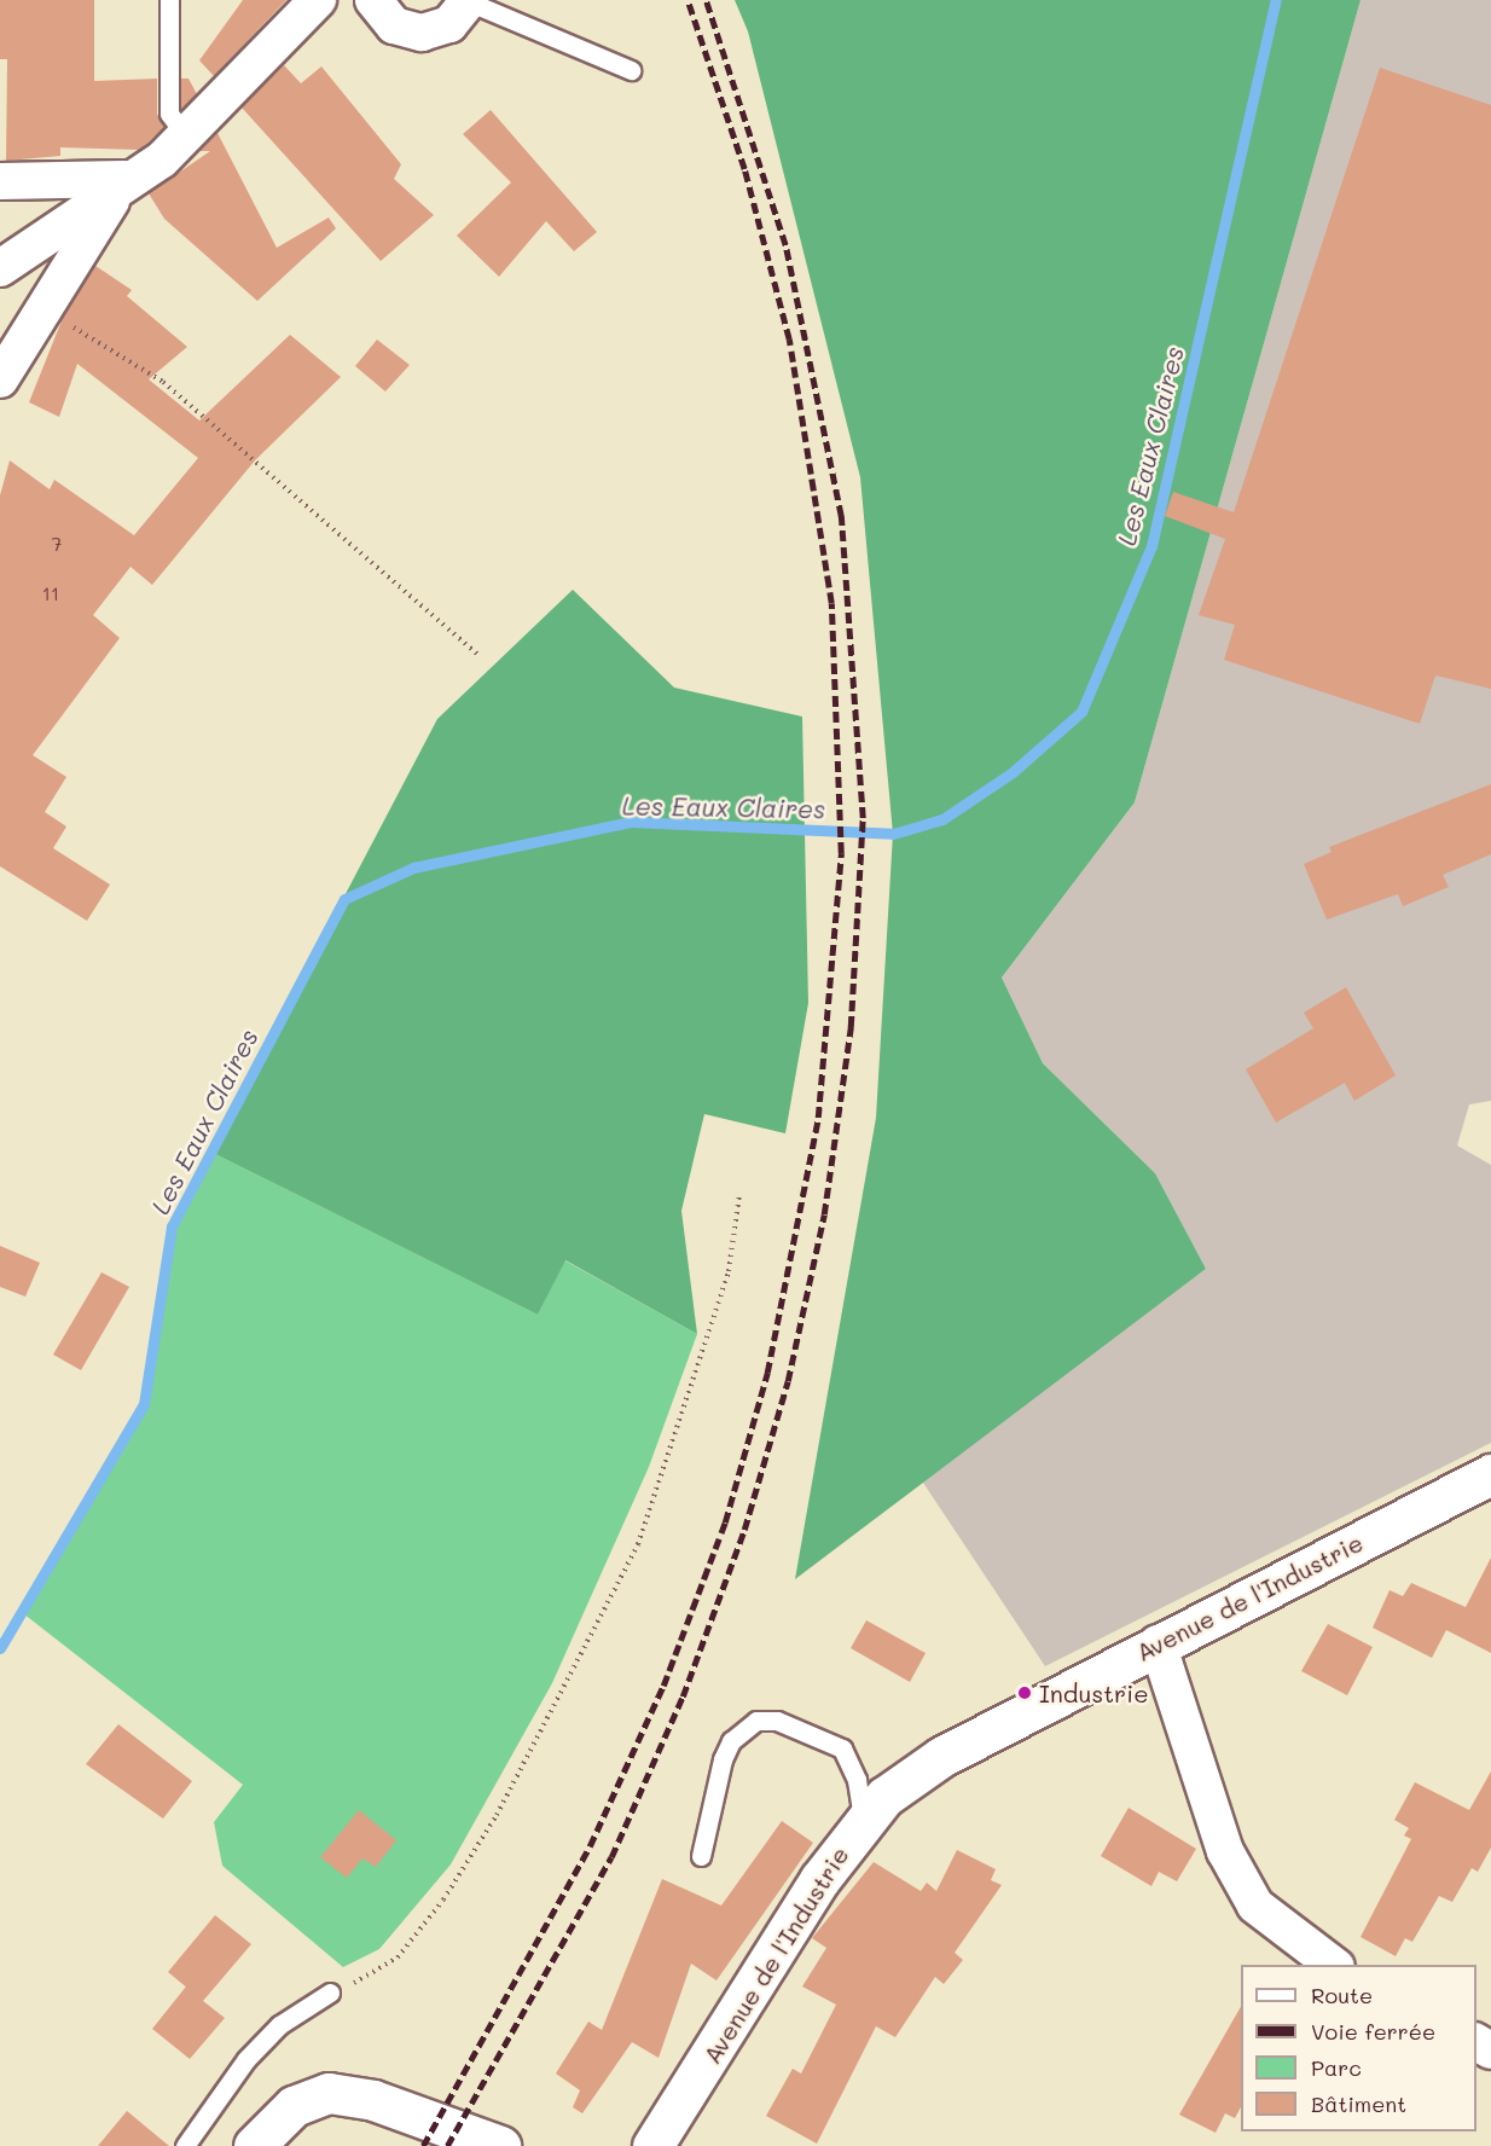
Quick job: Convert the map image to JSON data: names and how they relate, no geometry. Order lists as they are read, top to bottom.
{
  "streets": {
    "street": ["Avenue de l'Industrie"]
  },
  "water": ["Les Eaux Claires"],
  "places": ["Industrie"],
  "house_numbers": ["7", "11"],
  "legend": [
    "Route",
    "Voie ferrée",
    "Parc",
    "Bâtiment"
  ]
}
